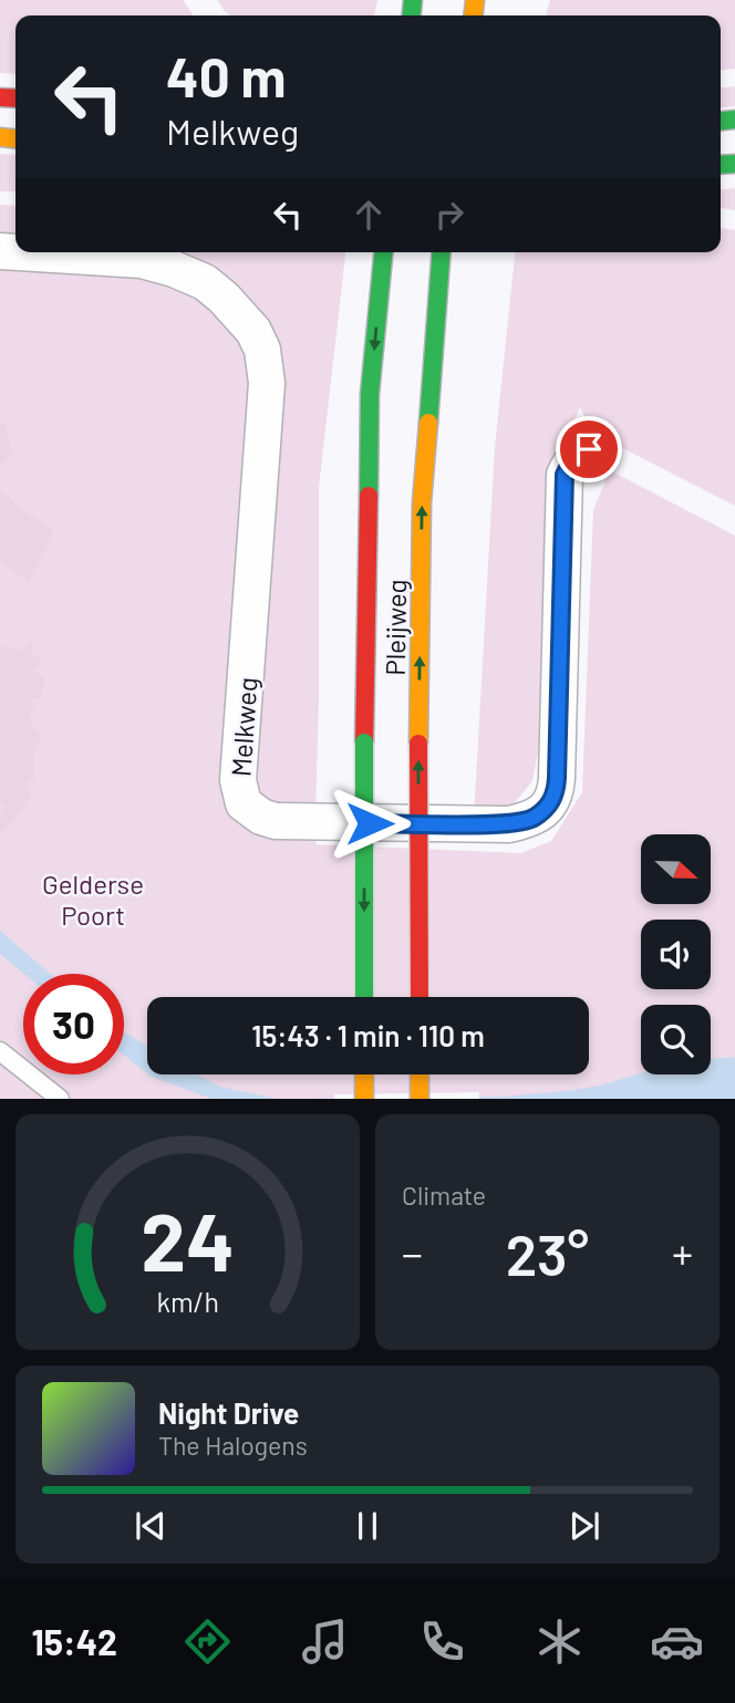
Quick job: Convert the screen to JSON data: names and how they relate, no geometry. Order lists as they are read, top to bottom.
{
  "streets": {
    "main road": ["Pleijweg"],
    "street": ["Melkweg"]
  },
  "parks": ["Gelderse Poort"],
  "north": "right",
  "page": {
    "turn": ["40 m", "Melkweg"],
    "limit": "30",
    "trip": "15:43 · 1 min · 110 m",
    "tile": "Climate",
    "heat": ["−", "23°", "+"],
    "song": ["Night Drive", "The Halogens"],
    "tabs": "15:42",
    "gauge": ["24", "km/h"]
  }
}
